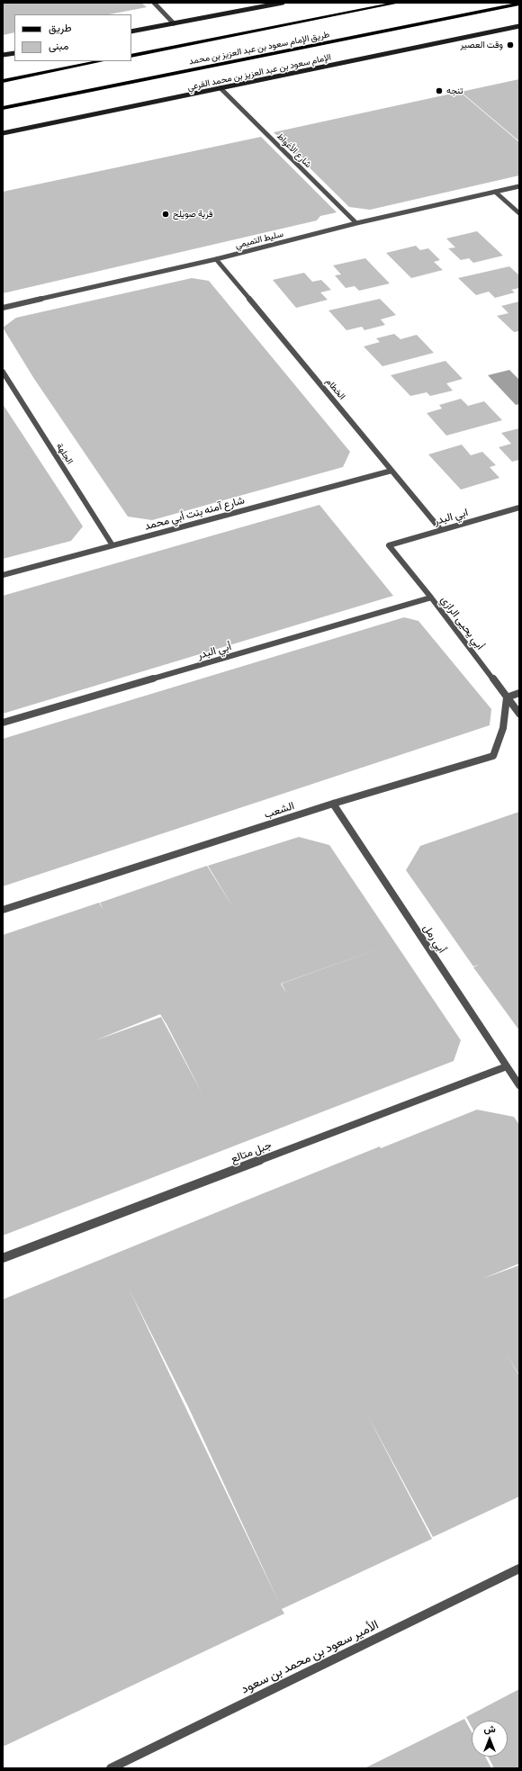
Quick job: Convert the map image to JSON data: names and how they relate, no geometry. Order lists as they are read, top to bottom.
{
  "streets": {
    "main road": ["طريق الإمام سعود بن عبد العزيز بن محمد"],
    "street": [
      "الإمام سعود بن عبد العزيز بن محمد الفرعي",
      "شارع الأغواط",
      "سليط التميمي",
      "الخطام",
      "الجلهة",
      "شارع آمنه بنت أبي محمد",
      "ابي البدر",
      "أبي يحيى الرازي",
      "أبي البدر",
      "الشعب",
      "أبي رمل",
      "جبل متالع",
      "الأمير سعود بن محمد بن سعود"
    ]
  },
  "crossings": [
    ["الإمام سعود بن عبد العزيز بن محمد الفرعي", "شارع الأغواط"],
    ["شارع الأغواط", "سليط التميمي"],
    ["سليط التميمي", "الخطام"],
    ["الخطام", "شارع آمنه بنت أبي محمد"],
    ["الخطام", "ابي البدر"],
    ["الجلهة", "شارع آمنه بنت أبي محمد"],
    ["ابي البدر", "أبي يحيى الرازي"],
    ["أبي يحيى الرازي", "أبي البدر"],
    ["أبي يحيى الرازي", "الشعب"],
    ["الشعب", "أبي رمل"],
    ["أبي رمل", "جبل متالع"]
  ],
  "places": ["وقت العصير", "تنجه", "قرية صويلح"],
  "legend": ["طريق", "مبنى"],
  "north": "top"
}
